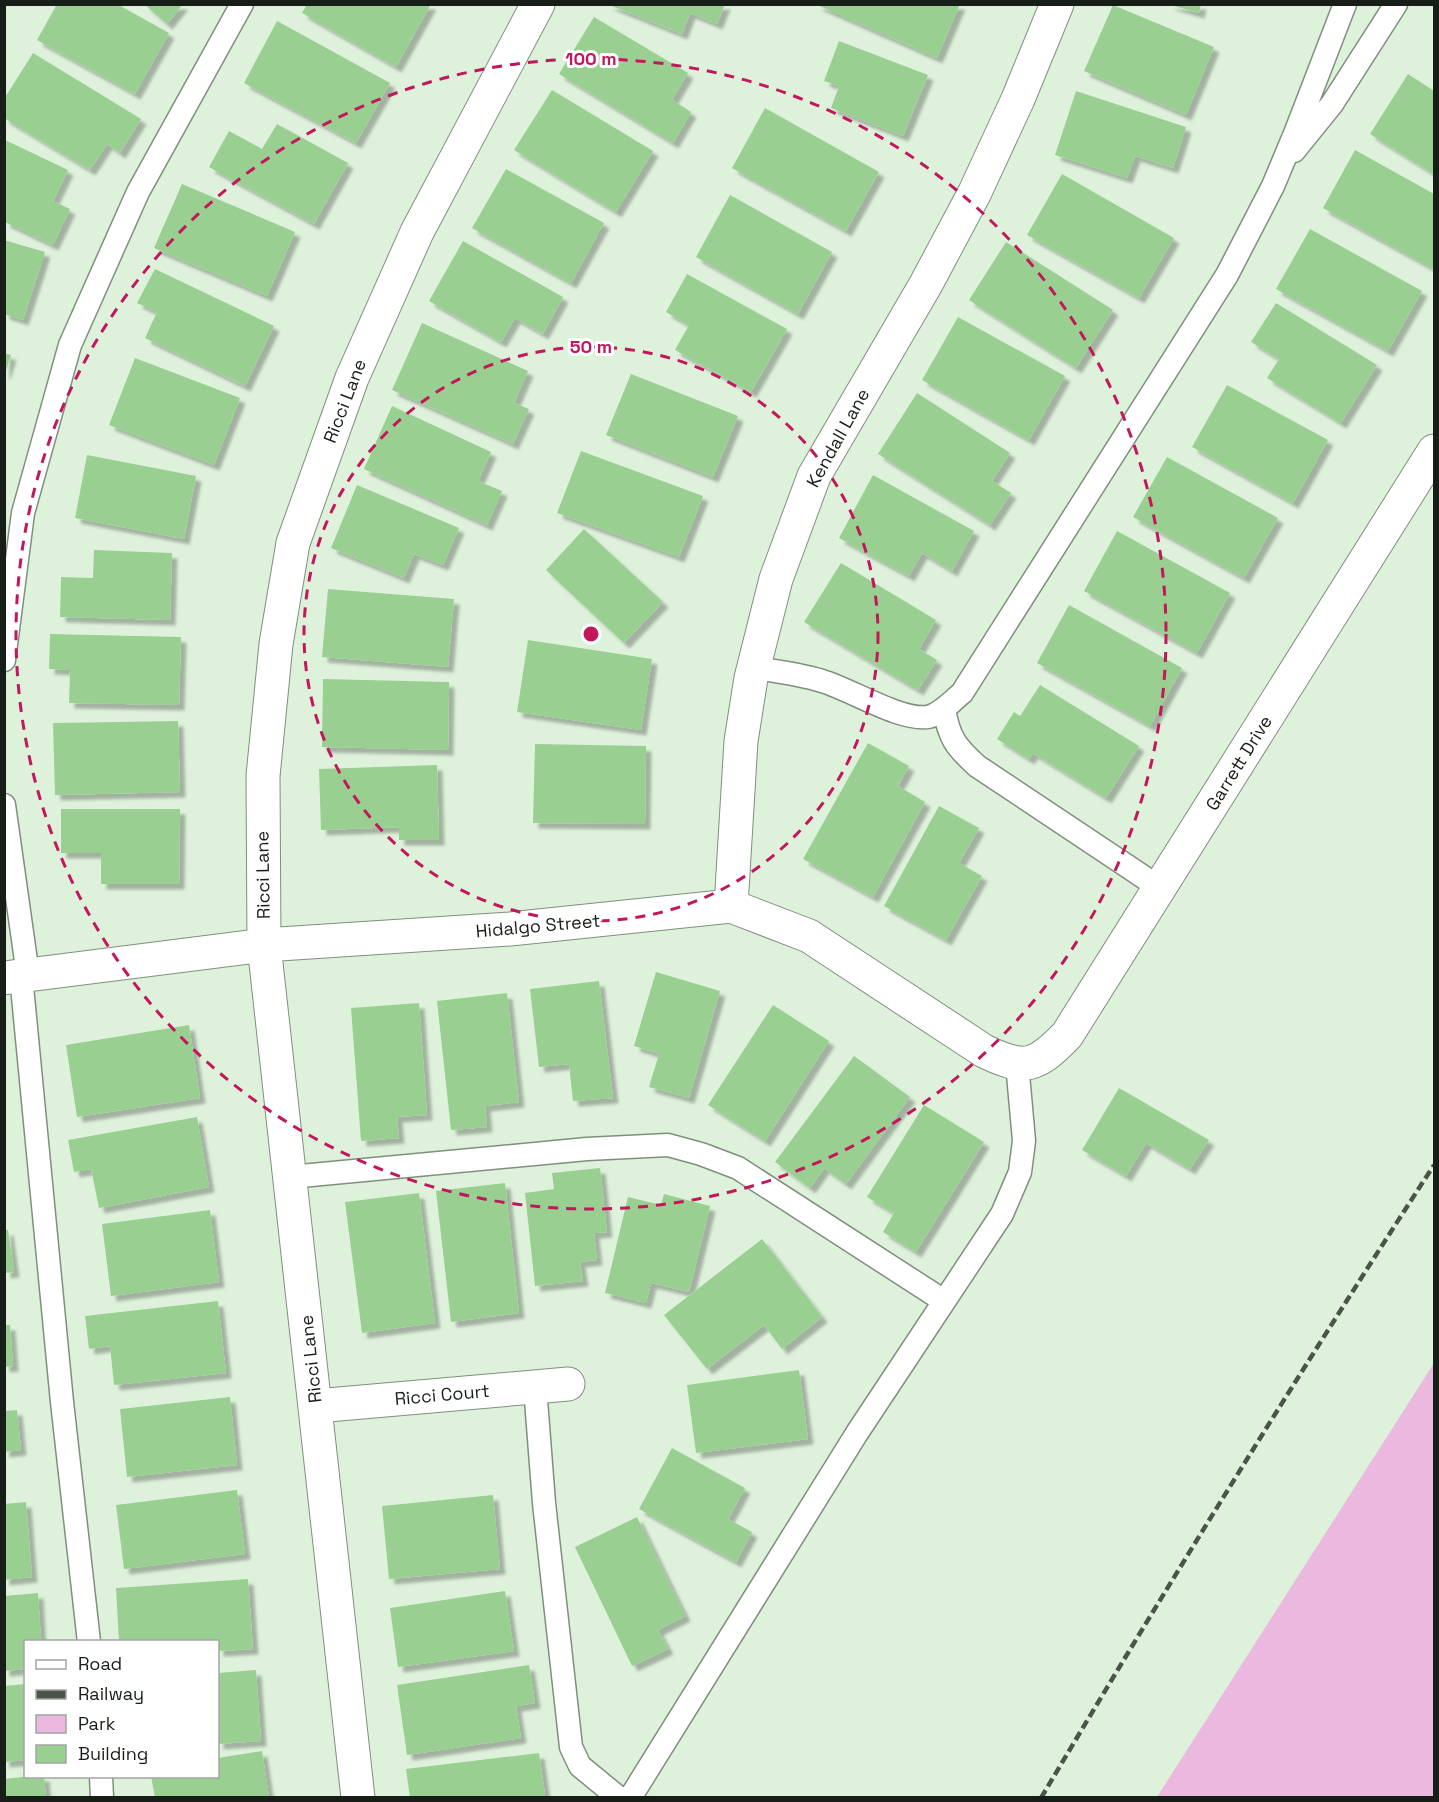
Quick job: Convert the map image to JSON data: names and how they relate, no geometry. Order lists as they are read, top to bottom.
{
  "streets": {
    "street": [
      "Ricci Lane",
      "Kendall Lane",
      "Garrett Drive",
      "Hidalgo Street",
      "Ricci Court"
    ]
  },
  "crossings": [
    ["Ricci Lane", "Hidalgo Street"],
    ["Ricci Lane", "Ricci Court"],
    ["Kendall Lane", "Hidalgo Street"],
    ["Garrett Drive", "Hidalgo Street"]
  ],
  "legend": [
    "Road",
    "Railway",
    "Park",
    "Building"
  ],
  "rings": ["100 m", "50 m"]
}
